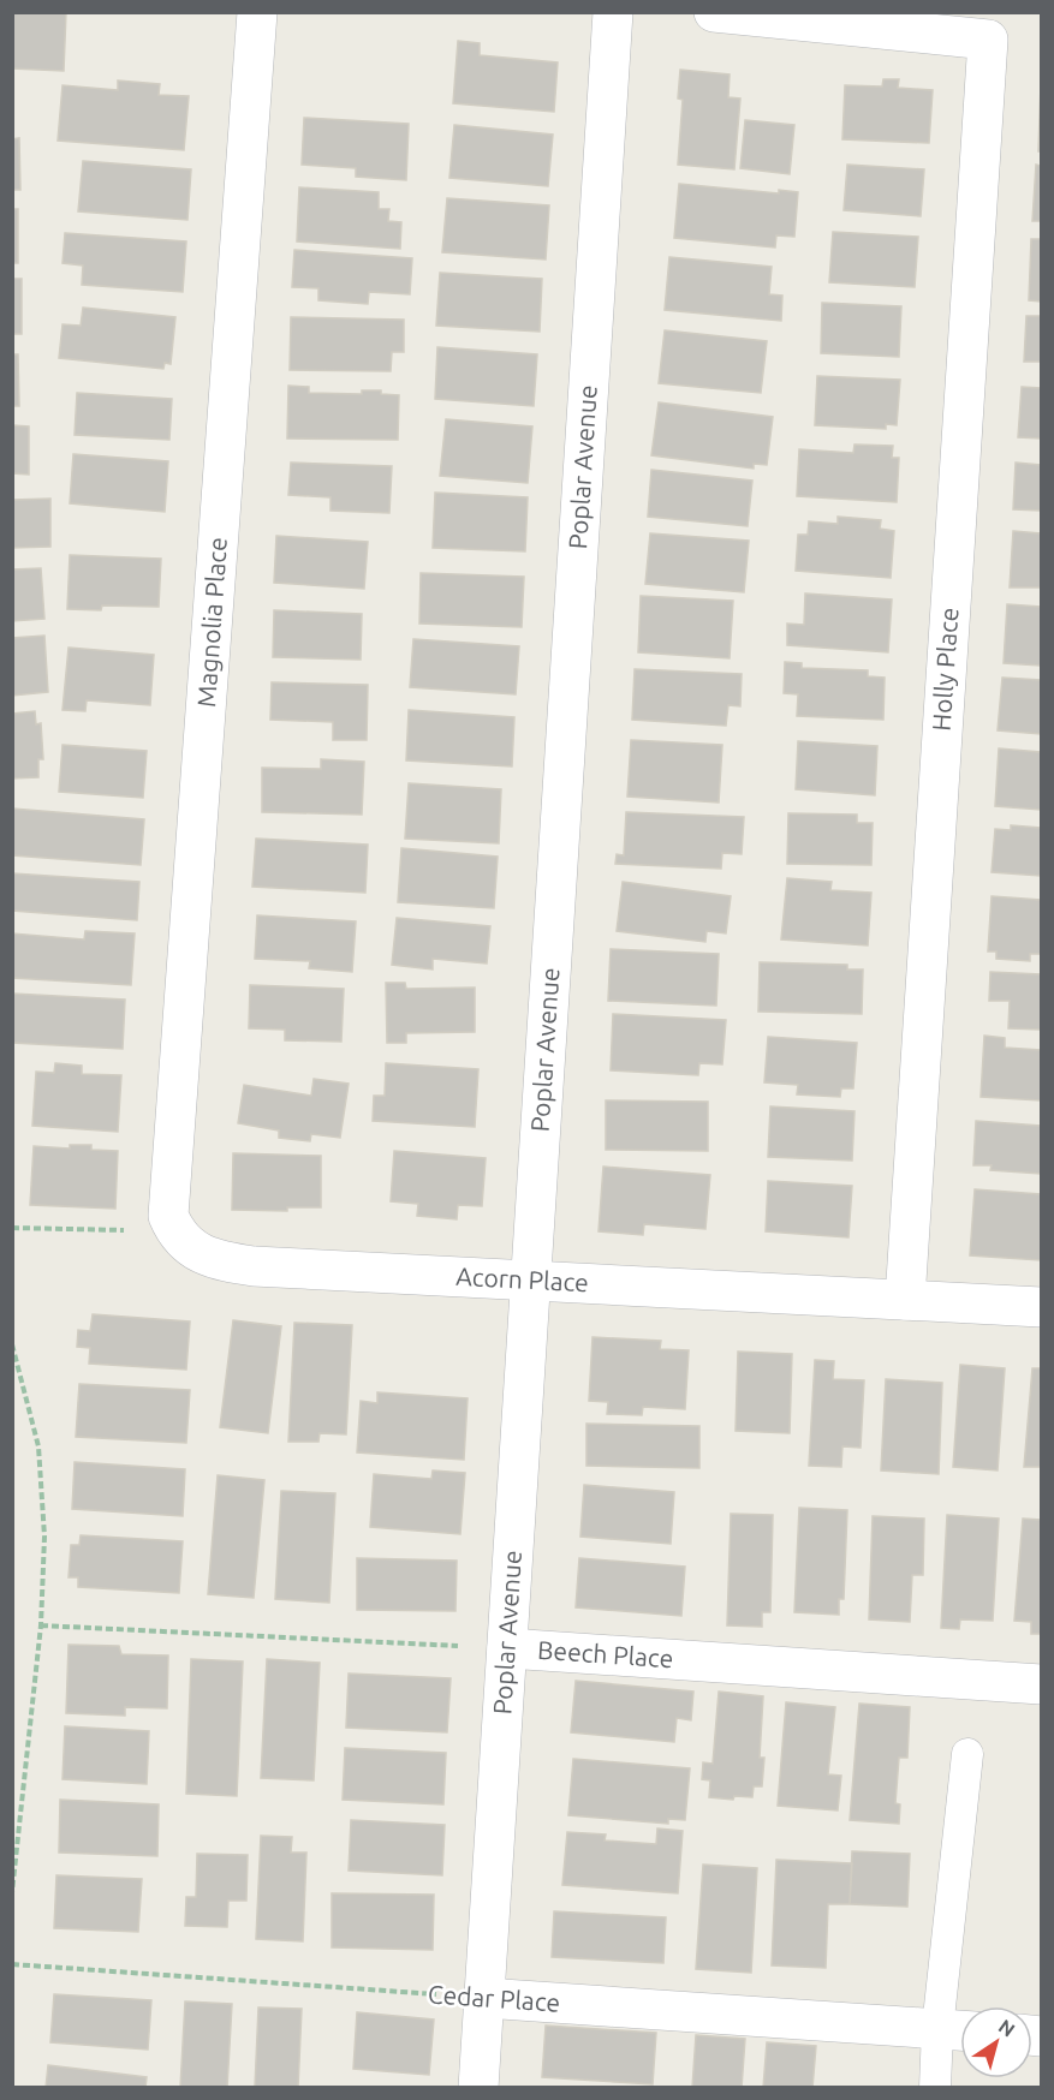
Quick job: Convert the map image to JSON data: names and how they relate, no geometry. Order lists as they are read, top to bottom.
{
  "streets": {
    "street": [
      "Poplar Avenue",
      "Magnolia Place",
      "Holly Place",
      "Acorn Place",
      "Beech Place",
      "Cedar Place"
    ]
  },
  "crossings": [
    ["Poplar Avenue", "Acorn Place"],
    ["Poplar Avenue", "Beech Place"],
    ["Poplar Avenue", "Cedar Place"],
    ["Magnolia Place", "Acorn Place"],
    ["Holly Place", "Acorn Place"]
  ],
  "north": "top right"
}
